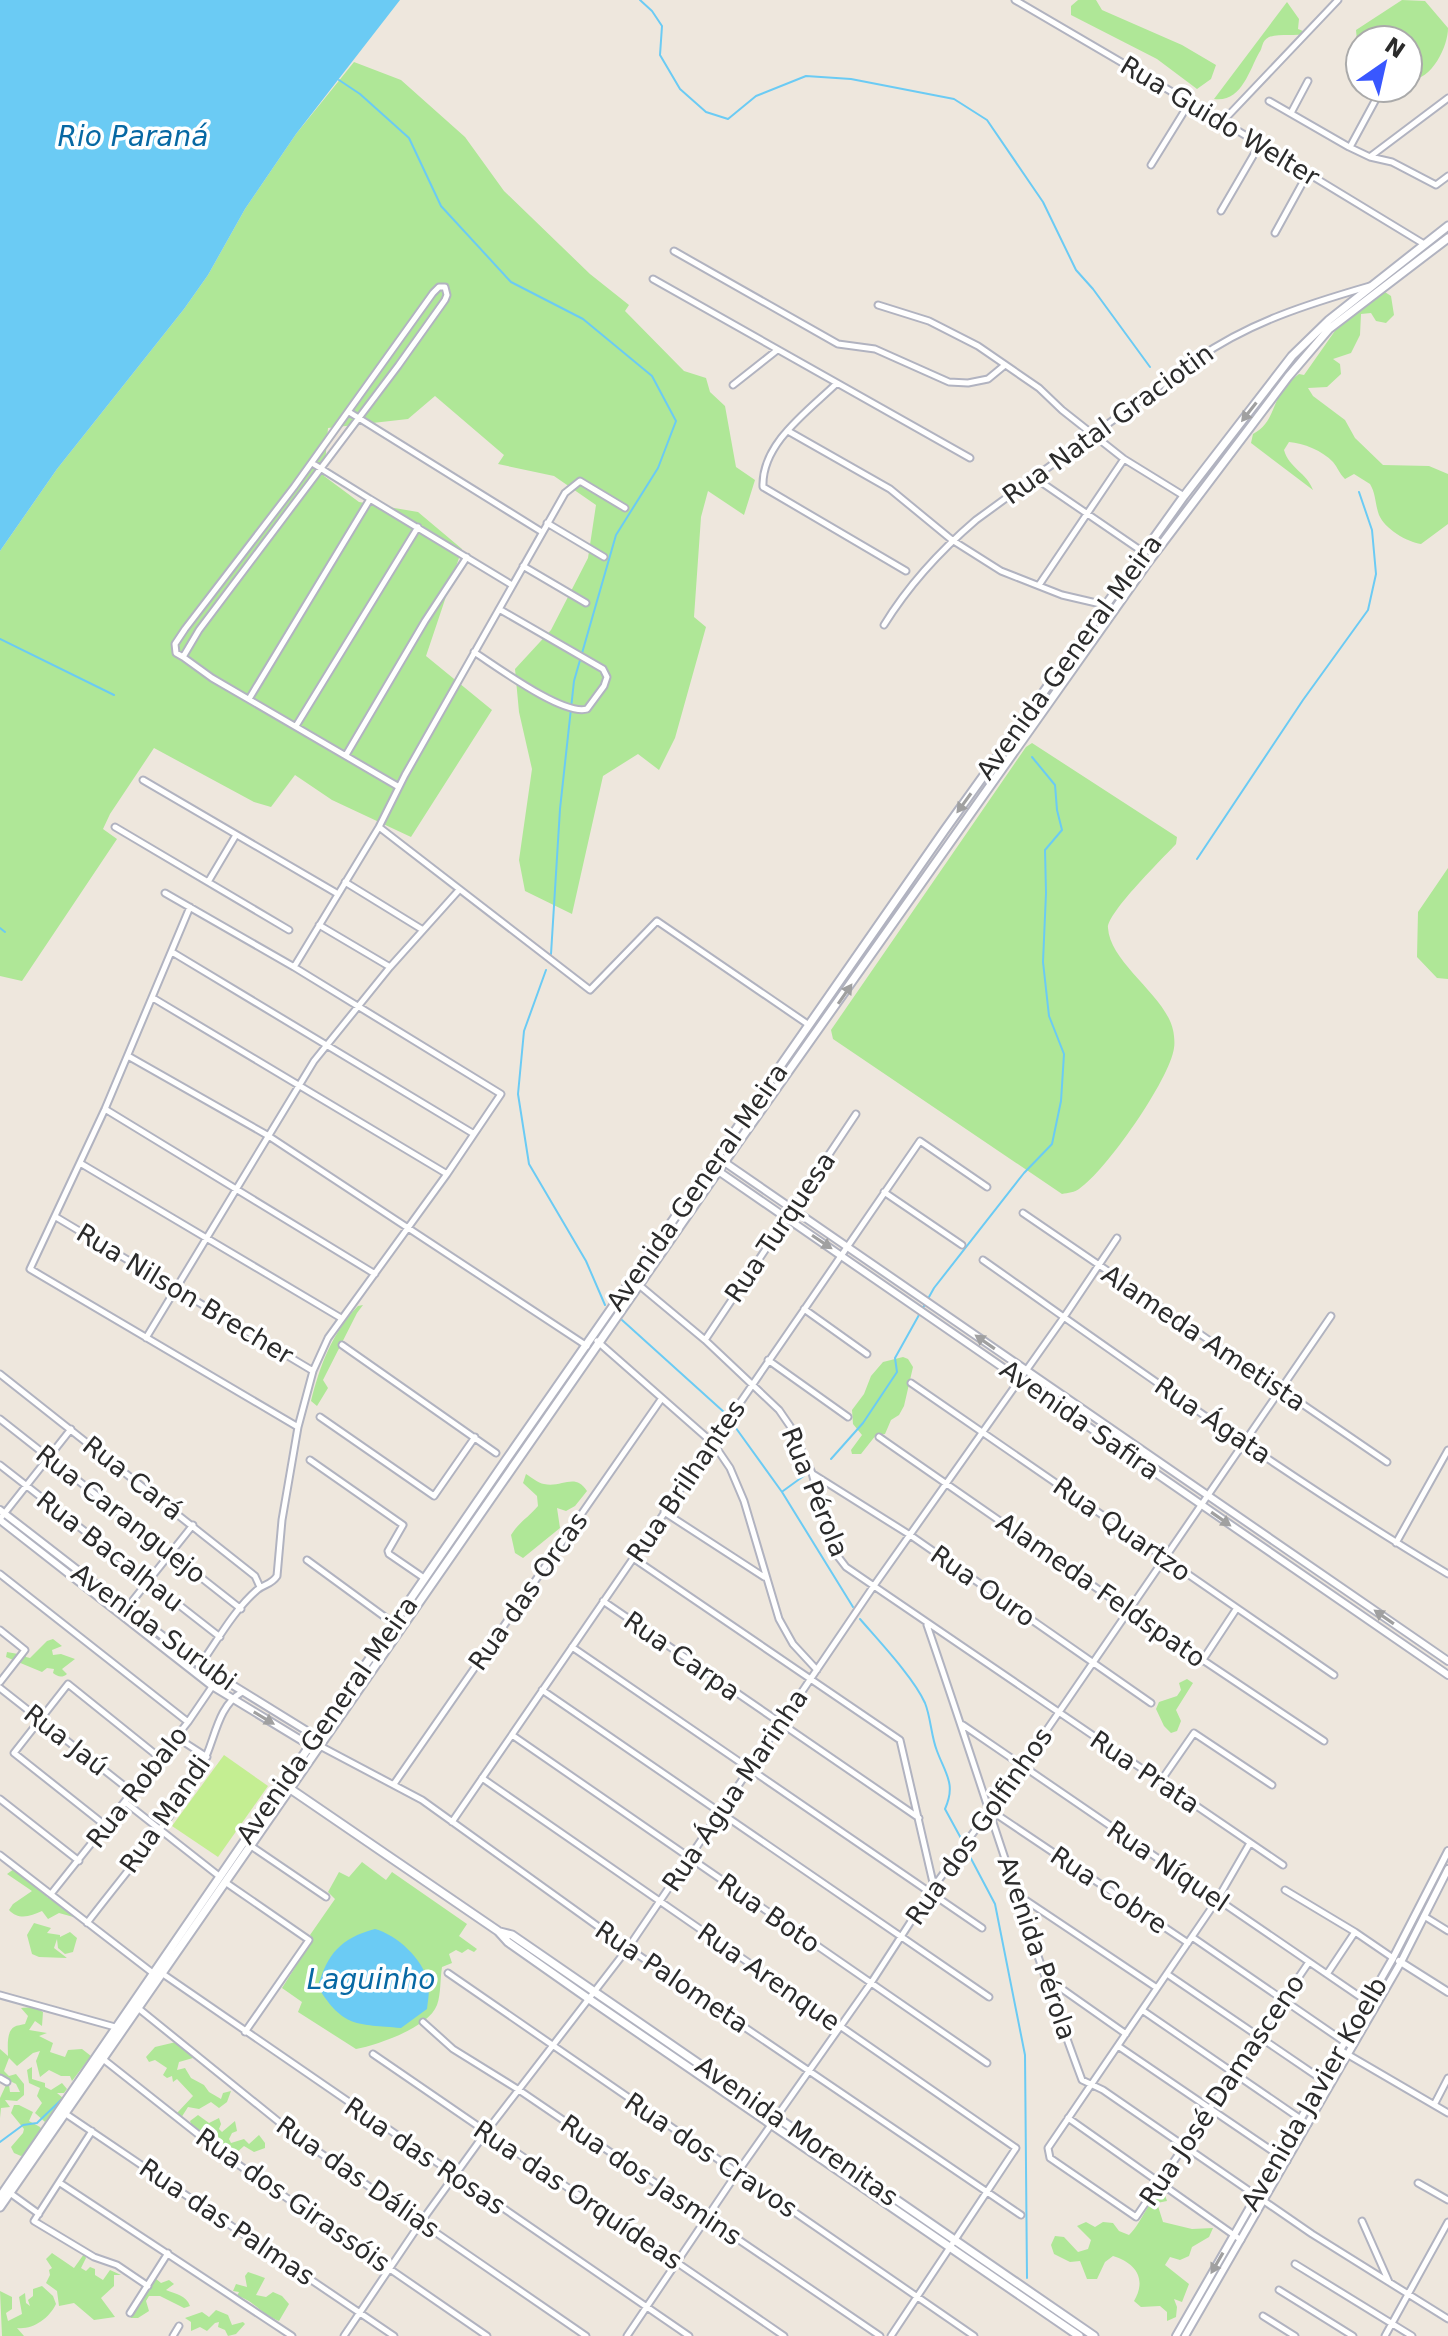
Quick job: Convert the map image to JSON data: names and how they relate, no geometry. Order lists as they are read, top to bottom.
{
  "streets": {
    "main road": ["Avenida General Meira", "Avenida Morenitas"],
    "street": [
      "Rua Guido Welter",
      "Rua Natal Graciotin",
      "Rua Turquesa",
      "Rua Nilson Brecher",
      "Alameda Ametista",
      "Avenida Safira",
      "Rua Ágata",
      "Rua Cará",
      "Rua Brilhantes",
      "Rua Pérola",
      "Rua Caranguejo",
      "Rua Quartzo",
      "Rua Bacalhau",
      "Rua Ouro",
      "Alameda Feldspato",
      "Rua das Orcas",
      "Avenida Surubi",
      "Rua Carpa",
      "Rua Jaú",
      "Rua Prata",
      "Rua Robalo",
      "Rua Água Marinha",
      "Rua Mandi",
      "Rua dos Golfinhos",
      "Rua Níquel",
      "Rua Cobre",
      "Rua Boto",
      "Avenida Pérola",
      "Rua Palometa",
      "Rua Arenque",
      "Rua José Damasceno",
      "Avenida Javier Koelb",
      "Rua dos Cravos",
      "Rua das Rosas",
      "Rua das Dálias",
      "Rua dos Jasmins",
      "Rua das Orquídeas",
      "Rua dos Girassóis",
      "Rua das Palmas"
    ]
  },
  "crossings": [
    ["Rua Guido Welter", "Avenida General Meira"],
    ["Rua Natal Graciotin", "Avenida General Meira"],
    ["Avenida General Meira", "Avenida Safira"],
    ["Avenida General Meira", "Rua Pérola"],
    ["Avenida General Meira", "Avenida Surubi"],
    ["Avenida General Meira", "Rua Palometa"],
    ["Avenida General Meira", "Avenida Morenitas"],
    ["Avenida General Meira", "Rua das Rosas"],
    ["Avenida General Meira", "Rua das Dálias"],
    ["Avenida General Meira", "Rua dos Girassóis"],
    ["Avenida General Meira", "Rua das Palmas"],
    ["Rua Turquesa", "Avenida Safira"],
    ["Rua Turquesa", "Rua Pérola"],
    ["Alameda Ametista", "Rua Água Marinha"],
    ["Alameda Ametista", "Rua dos Golfinhos"],
    ["Avenida Safira", "Rua Brilhantes"],
    ["Avenida Safira", "Rua Água Marinha"],
    ["Avenida Safira", "Rua dos Golfinhos"],
    ["Rua Ágata", "Rua Água Marinha"],
    ["Rua Ágata", "Rua dos Golfinhos"],
    ["Rua Brilhantes", "Rua Pérola"],
    ["Rua Brilhantes", "Rua Carpa"],
    ["Rua Brilhantes", "Rua Boto"],
    ["Rua Brilhantes", "Rua Palometa"],
    ["Rua Brilhantes", "Rua Arenque"],
    ["Rua Pérola", "Rua Ouro"],
    ["Rua Pérola", "Rua Prata"],
    ["Rua Pérola", "Rua Água Marinha"],
    ["Rua Pérola", "Avenida Pérola"],
    ["Rua Quartzo", "Rua Água Marinha"],
    ["Rua Quartzo", "Rua dos Golfinhos"],
    ["Rua Ouro", "Rua Água Marinha"],
    ["Rua Ouro", "Rua dos Golfinhos"],
    ["Alameda Feldspato", "Rua Água Marinha"],
    ["Alameda Feldspato", "Rua dos Golfinhos"],
    ["Rua das Orcas", "Rua Palometa"],
    ["Avenida Surubi", "Rua Robalo"],
    ["Avenida Surubi", "Rua Mandi"],
    ["Rua Carpa", "Rua Água Marinha"],
    ["Rua Jaú", "Rua Robalo"],
    ["Rua Prata", "Rua dos Golfinhos"],
    ["Rua Prata", "Avenida Pérola"],
    ["Rua Robalo", "Rua das Rosas"],
    ["Rua Água Marinha", "Rua Boto"],
    ["Rua Água Marinha", "Rua Palometa"],
    ["Rua Água Marinha", "Rua Arenque"],
    ["Rua Água Marinha", "Avenida Morenitas"],
    ["Rua Água Marinha", "Rua dos Cravos"],
    ["Rua Água Marinha", "Rua das Rosas"],
    ["Rua Água Marinha", "Rua das Dálias"],
    ["Rua Água Marinha", "Rua dos Jasmins"],
    ["Rua Água Marinha", "Rua das Orquídeas"],
    ["Rua Água Marinha", "Rua dos Girassóis"],
    ["Rua Água Marinha", "Rua das Palmas"],
    ["Rua Mandi", "Rua das Rosas"],
    ["Rua dos Golfinhos", "Rua Níquel"],
    ["Rua dos Golfinhos", "Rua Cobre"],
    ["Rua dos Golfinhos", "Rua Boto"],
    ["Rua dos Golfinhos", "Avenida Pérola"],
    ["Rua dos Golfinhos", "Rua Palometa"],
    ["Rua dos Golfinhos", "Rua Arenque"],
    ["Rua dos Golfinhos", "Avenida Morenitas"],
    ["Rua dos Golfinhos", "Rua dos Cravos"],
    ["Rua dos Golfinhos", "Rua das Rosas"],
    ["Rua dos Golfinhos", "Rua dos Jasmins"],
    ["Rua dos Golfinhos", "Rua das Orquídeas"],
    ["Rua Níquel", "Avenida Pérola"],
    ["Rua Níquel", "Rua José Damasceno"],
    ["Rua Níquel", "Avenida Javier Koelb"],
    ["Rua Cobre", "Avenida Pérola"],
    ["Rua Palometa", "Rua Arenque"]
  ],
  "water": ["Rio Paraná", "Laguinho"],
  "north": "top right"
}
